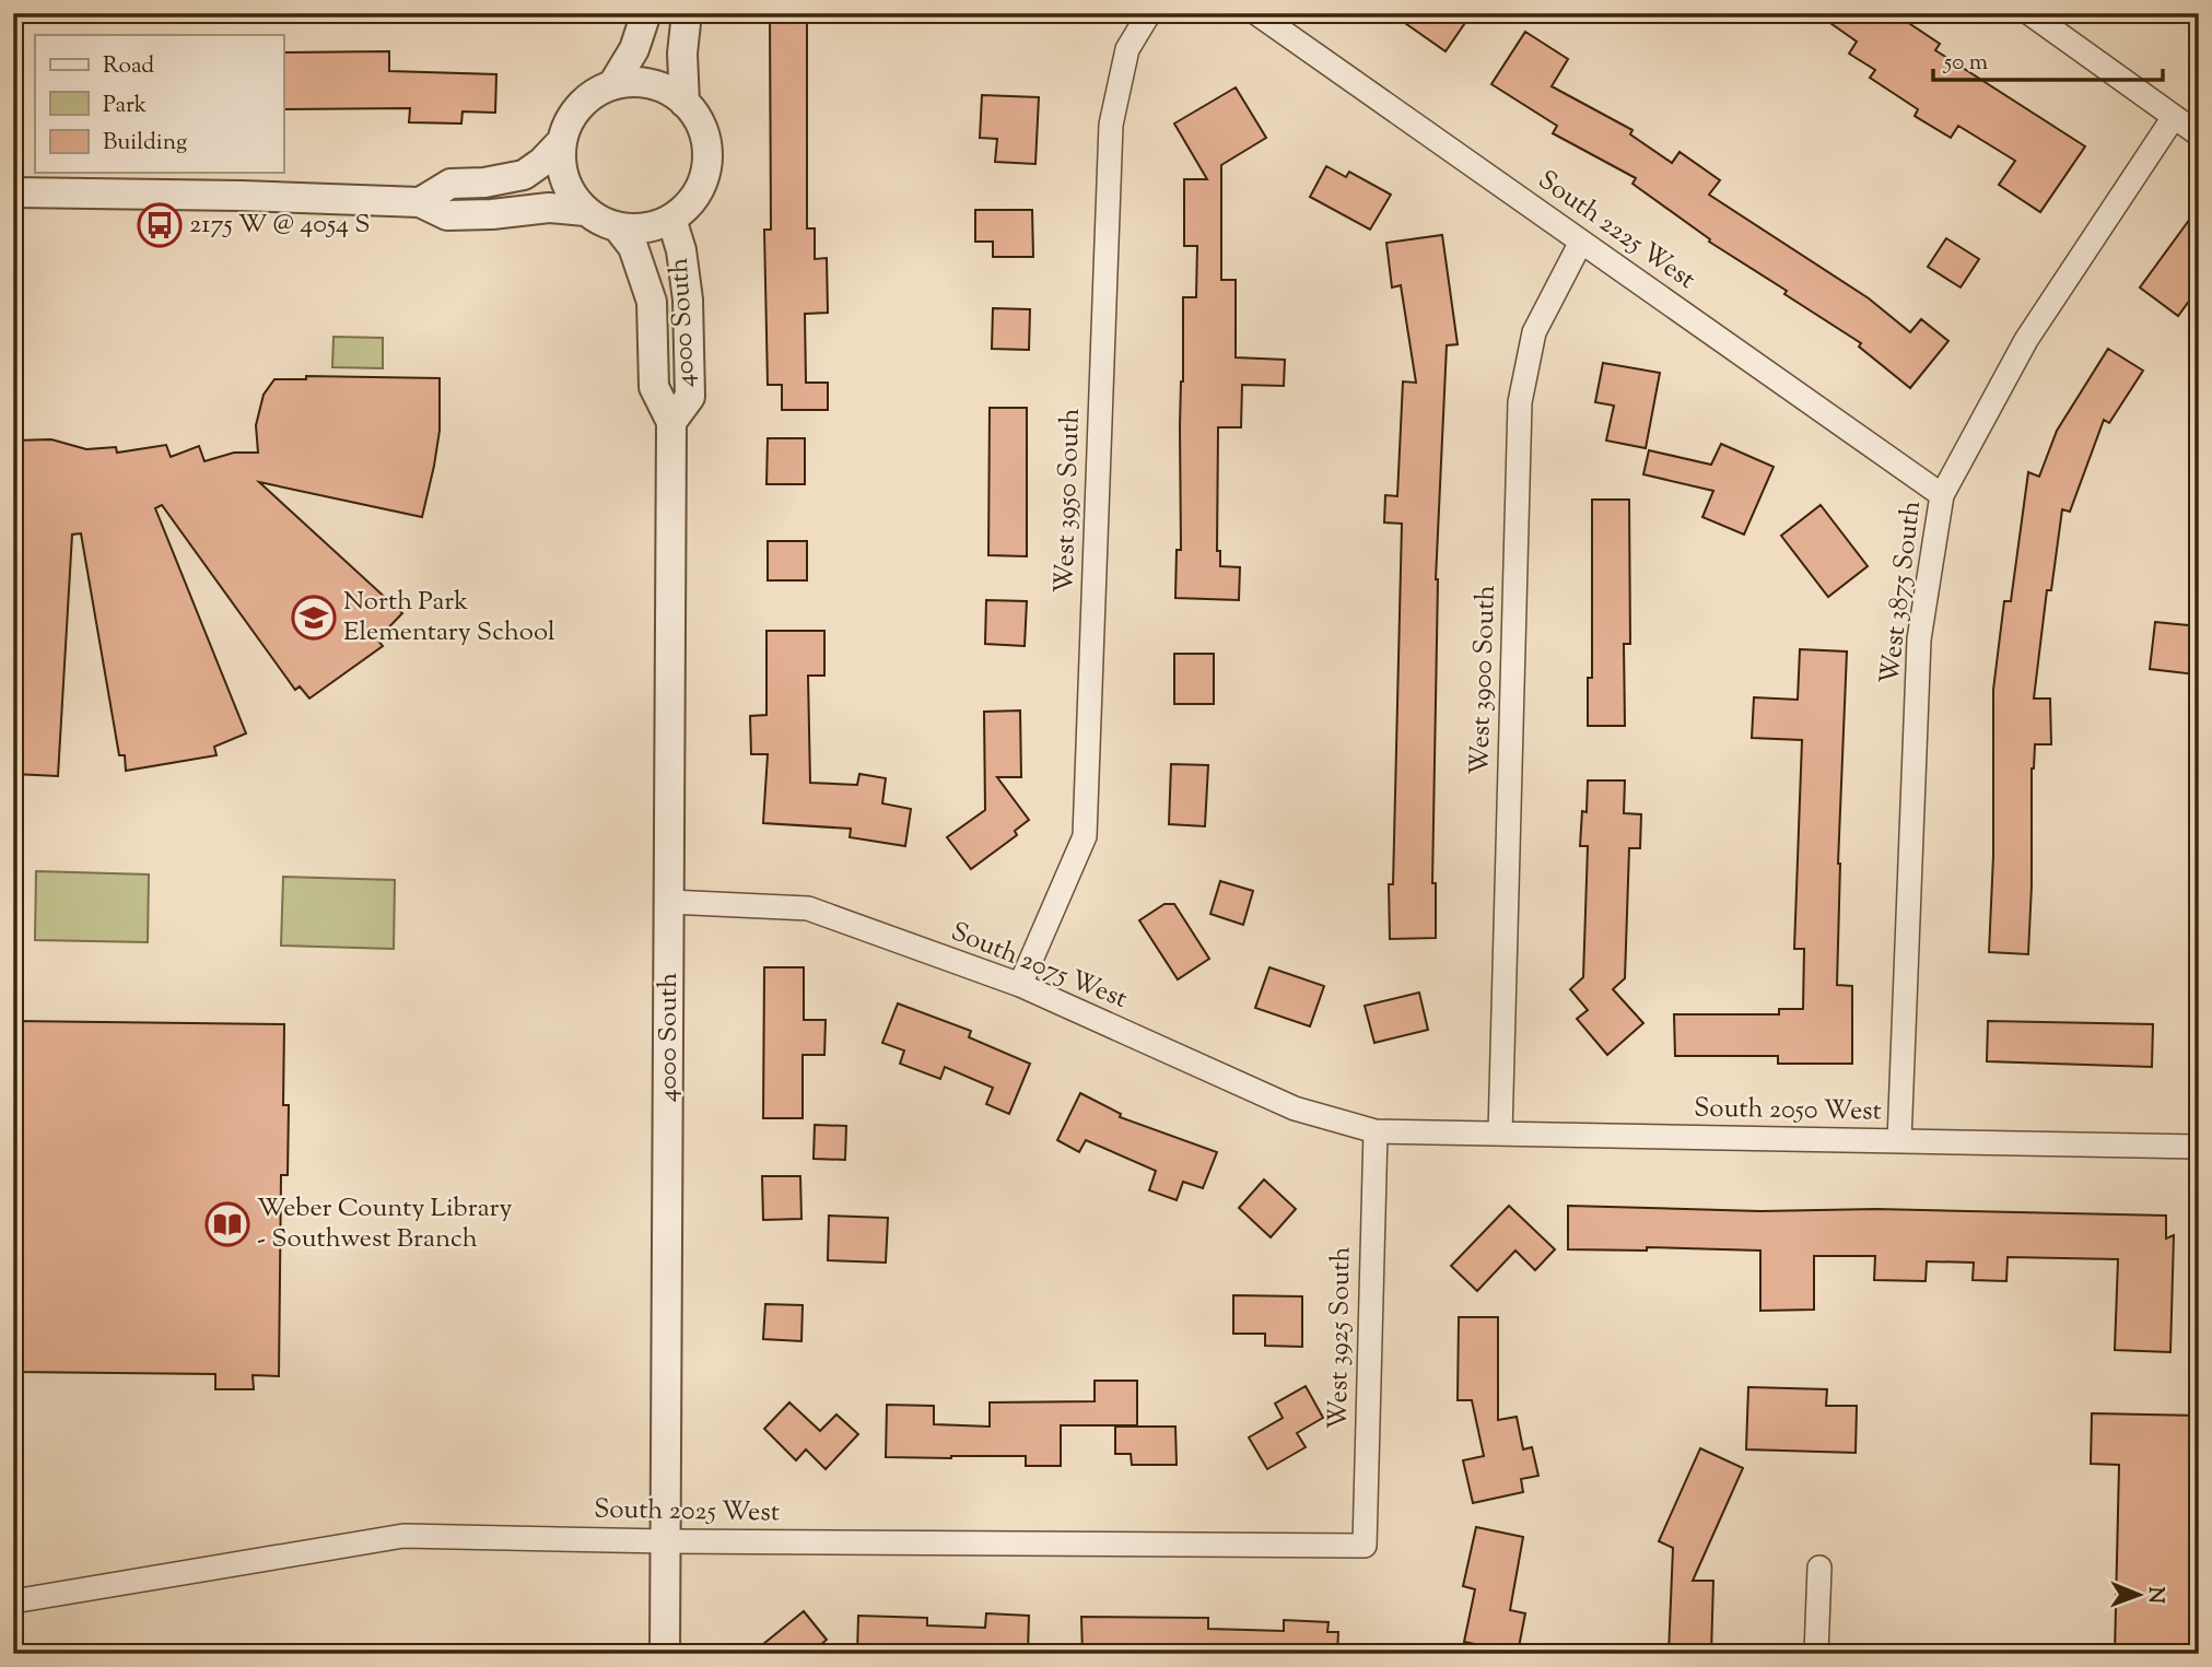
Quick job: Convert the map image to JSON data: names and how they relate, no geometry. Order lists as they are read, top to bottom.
{
  "streets": {
    "street": [
      "South 2225 West",
      "4000 South",
      "West 3950 South",
      "West 3875 South",
      "West 3900 South",
      "South 2075 West",
      "South 2050 West",
      "West 3925 South",
      "South 2025 West"
    ]
  },
  "crossings": [
    ["South 2225 West", "West 3875 South"],
    ["South 2225 West", "West 3900 South"],
    ["4000 South", "South 2075 West"],
    ["4000 South", "South 2025 West"],
    ["West 3950 South", "South 2075 West"],
    ["West 3875 South", "South 2050 West"],
    ["West 3900 South", "South 2050 West"],
    ["South 2075 West", "South 2050 West"],
    ["South 2075 West", "West 3925 South"],
    ["South 2050 West", "West 3925 South"],
    ["West 3925 South", "South 2025 West"]
  ],
  "places": {
    "bus stop": ["2175 W @ 4054 S"],
    "school or university": ["North Park Elementary School"],
    "library": ["Weber County Library - Southwest Branch"]
  },
  "legend": ["Road", "Park", "Building"],
  "scale_bar": "50 m",
  "north": "right"
}
